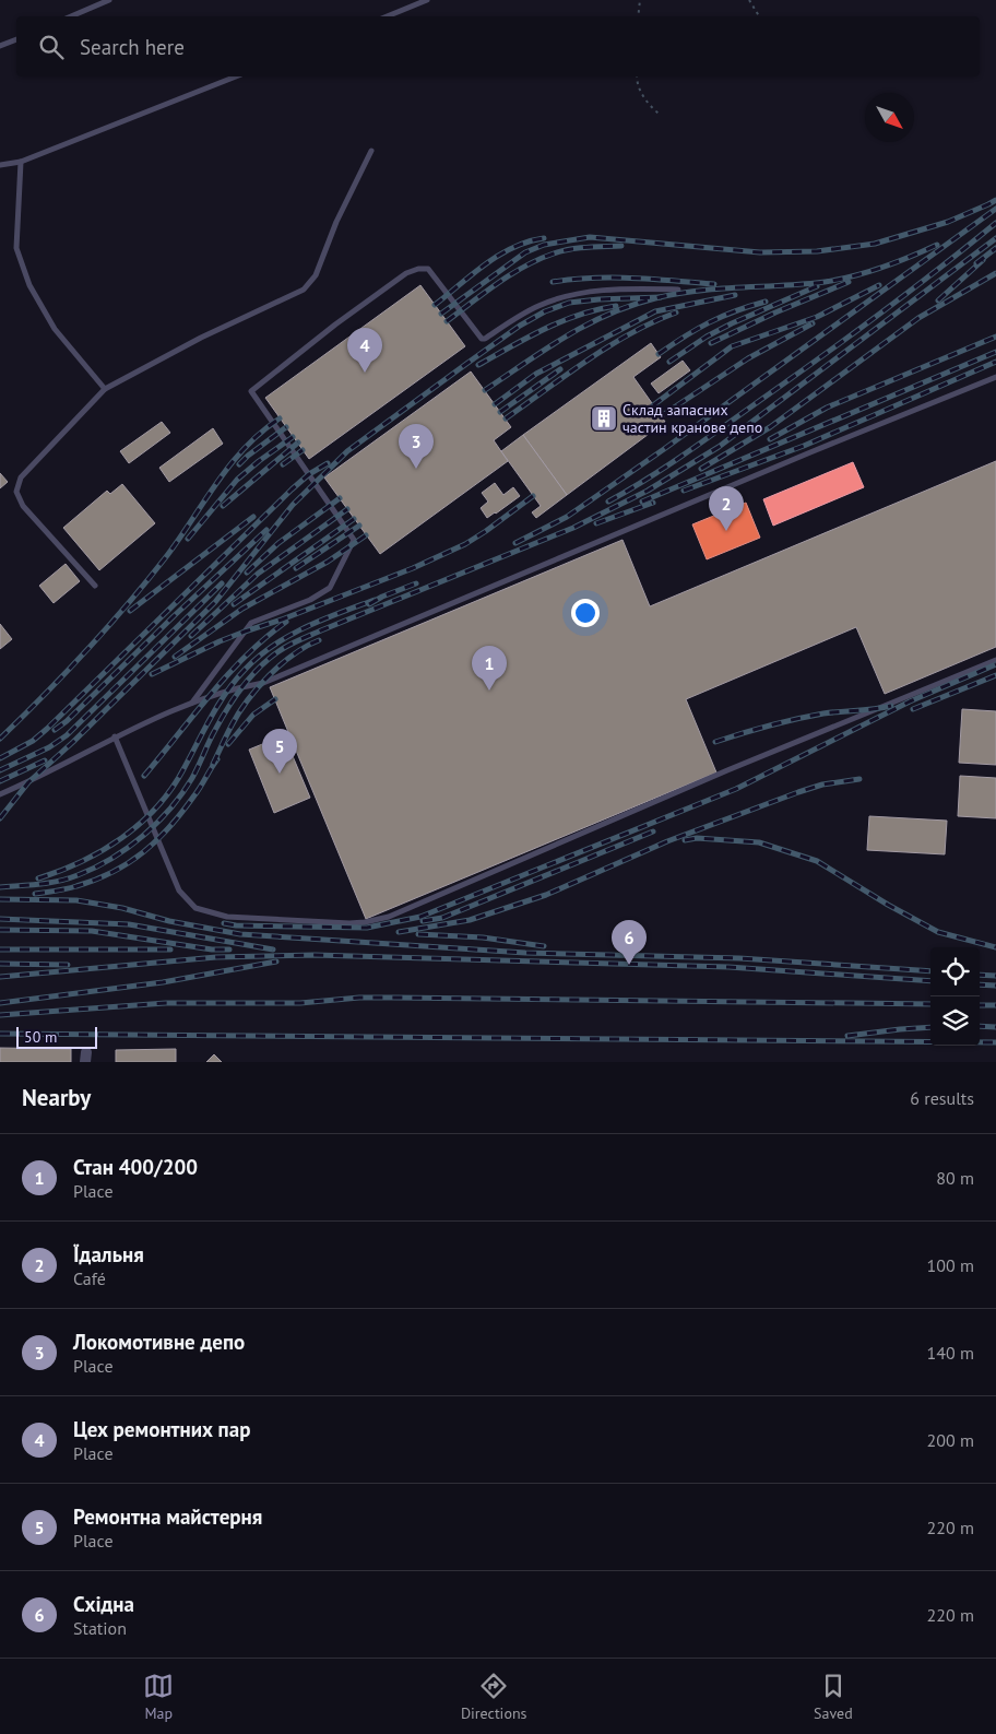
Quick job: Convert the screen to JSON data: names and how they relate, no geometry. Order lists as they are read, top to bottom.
{
  "places": {
    "building": ["Склад запасних частин кранове депо"]
  },
  "scale_bar": "50 m",
  "north": "bottom right",
  "page": {
    "search": "Search here",
    "pins": [
      "4",
      "3",
      "2",
      "1",
      "5",
      "6"
    ],
    "scale": "50 m",
    "heading": ["Nearby", "6 results"],
    "list": [
      {
        "mark": "1",
        "name": "Стан 400/200",
        "note": "Place",
        "value": "80 m"
      },
      {
        "mark": "2",
        "name": "Їдальня",
        "note": "Café",
        "value": "100 m"
      },
      {
        "mark": "3",
        "name": "Локомотивне депо",
        "note": "Place",
        "value": "140 m"
      },
      {
        "mark": "4",
        "name": "Цех ремонтних пар",
        "note": "Place",
        "value": "200 m"
      },
      {
        "mark": "5",
        "name": "Ремонтна майстерня",
        "note": "Place",
        "value": "220 m"
      },
      {
        "mark": "6",
        "name": "Східна",
        "note": "Station",
        "value": "220 m"
      }
    ],
    "nav": ["Map", "Directions", "Saved"]
  }
}
